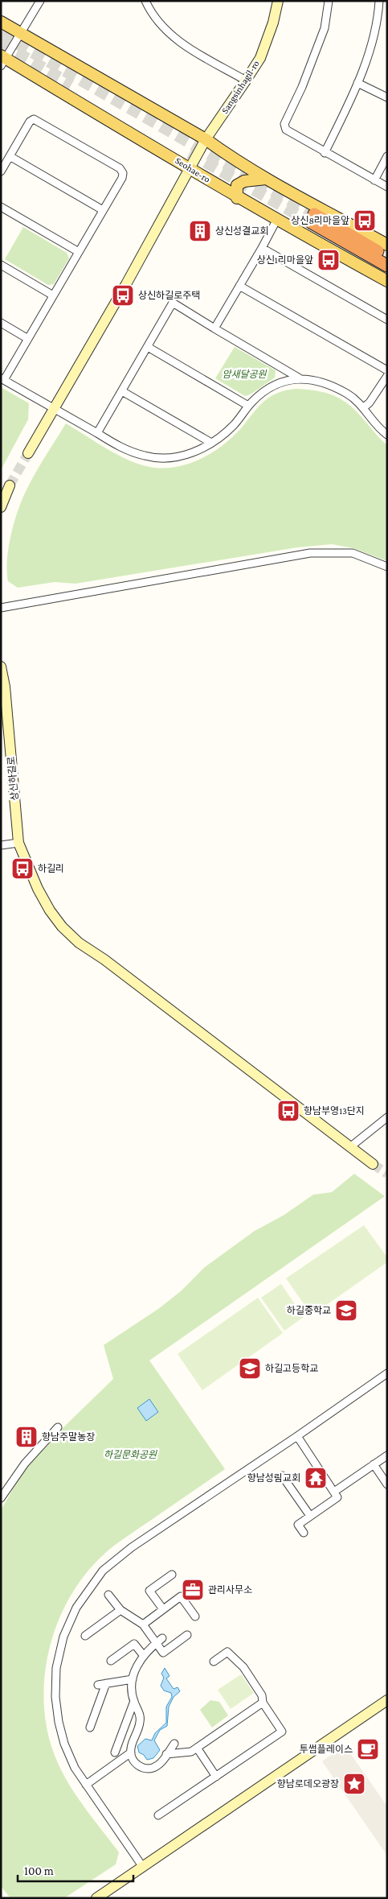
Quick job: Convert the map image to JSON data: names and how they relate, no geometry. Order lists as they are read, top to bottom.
{
  "streets": {
    "main road": ["Seohae-ro"],
    "street": ["Sangsinhagil-ro", "상신하길로"]
  },
  "crossings": [
    ["Sangsinhagil-ro", "Seohae-ro"]
  ],
  "parks": ["암새달공원", "하길문화공원"],
  "places": {
    "bus stop": [
      "상신8리마을앞",
      "상신1리마을앞",
      "상신하길로주택",
      "하길리",
      "향남부영13단지"
    ],
    "building": ["상신성결교회", "향남주말농장"],
    "school or university": ["하길중학교", "하길고등학교"],
    "temple": ["향남성림교회"],
    "office": ["관리사무소"],
    "cafe": ["투썸플레이스"],
    "place": ["향남로데오광장"]
  },
  "scale_bar": "100 m"
}
